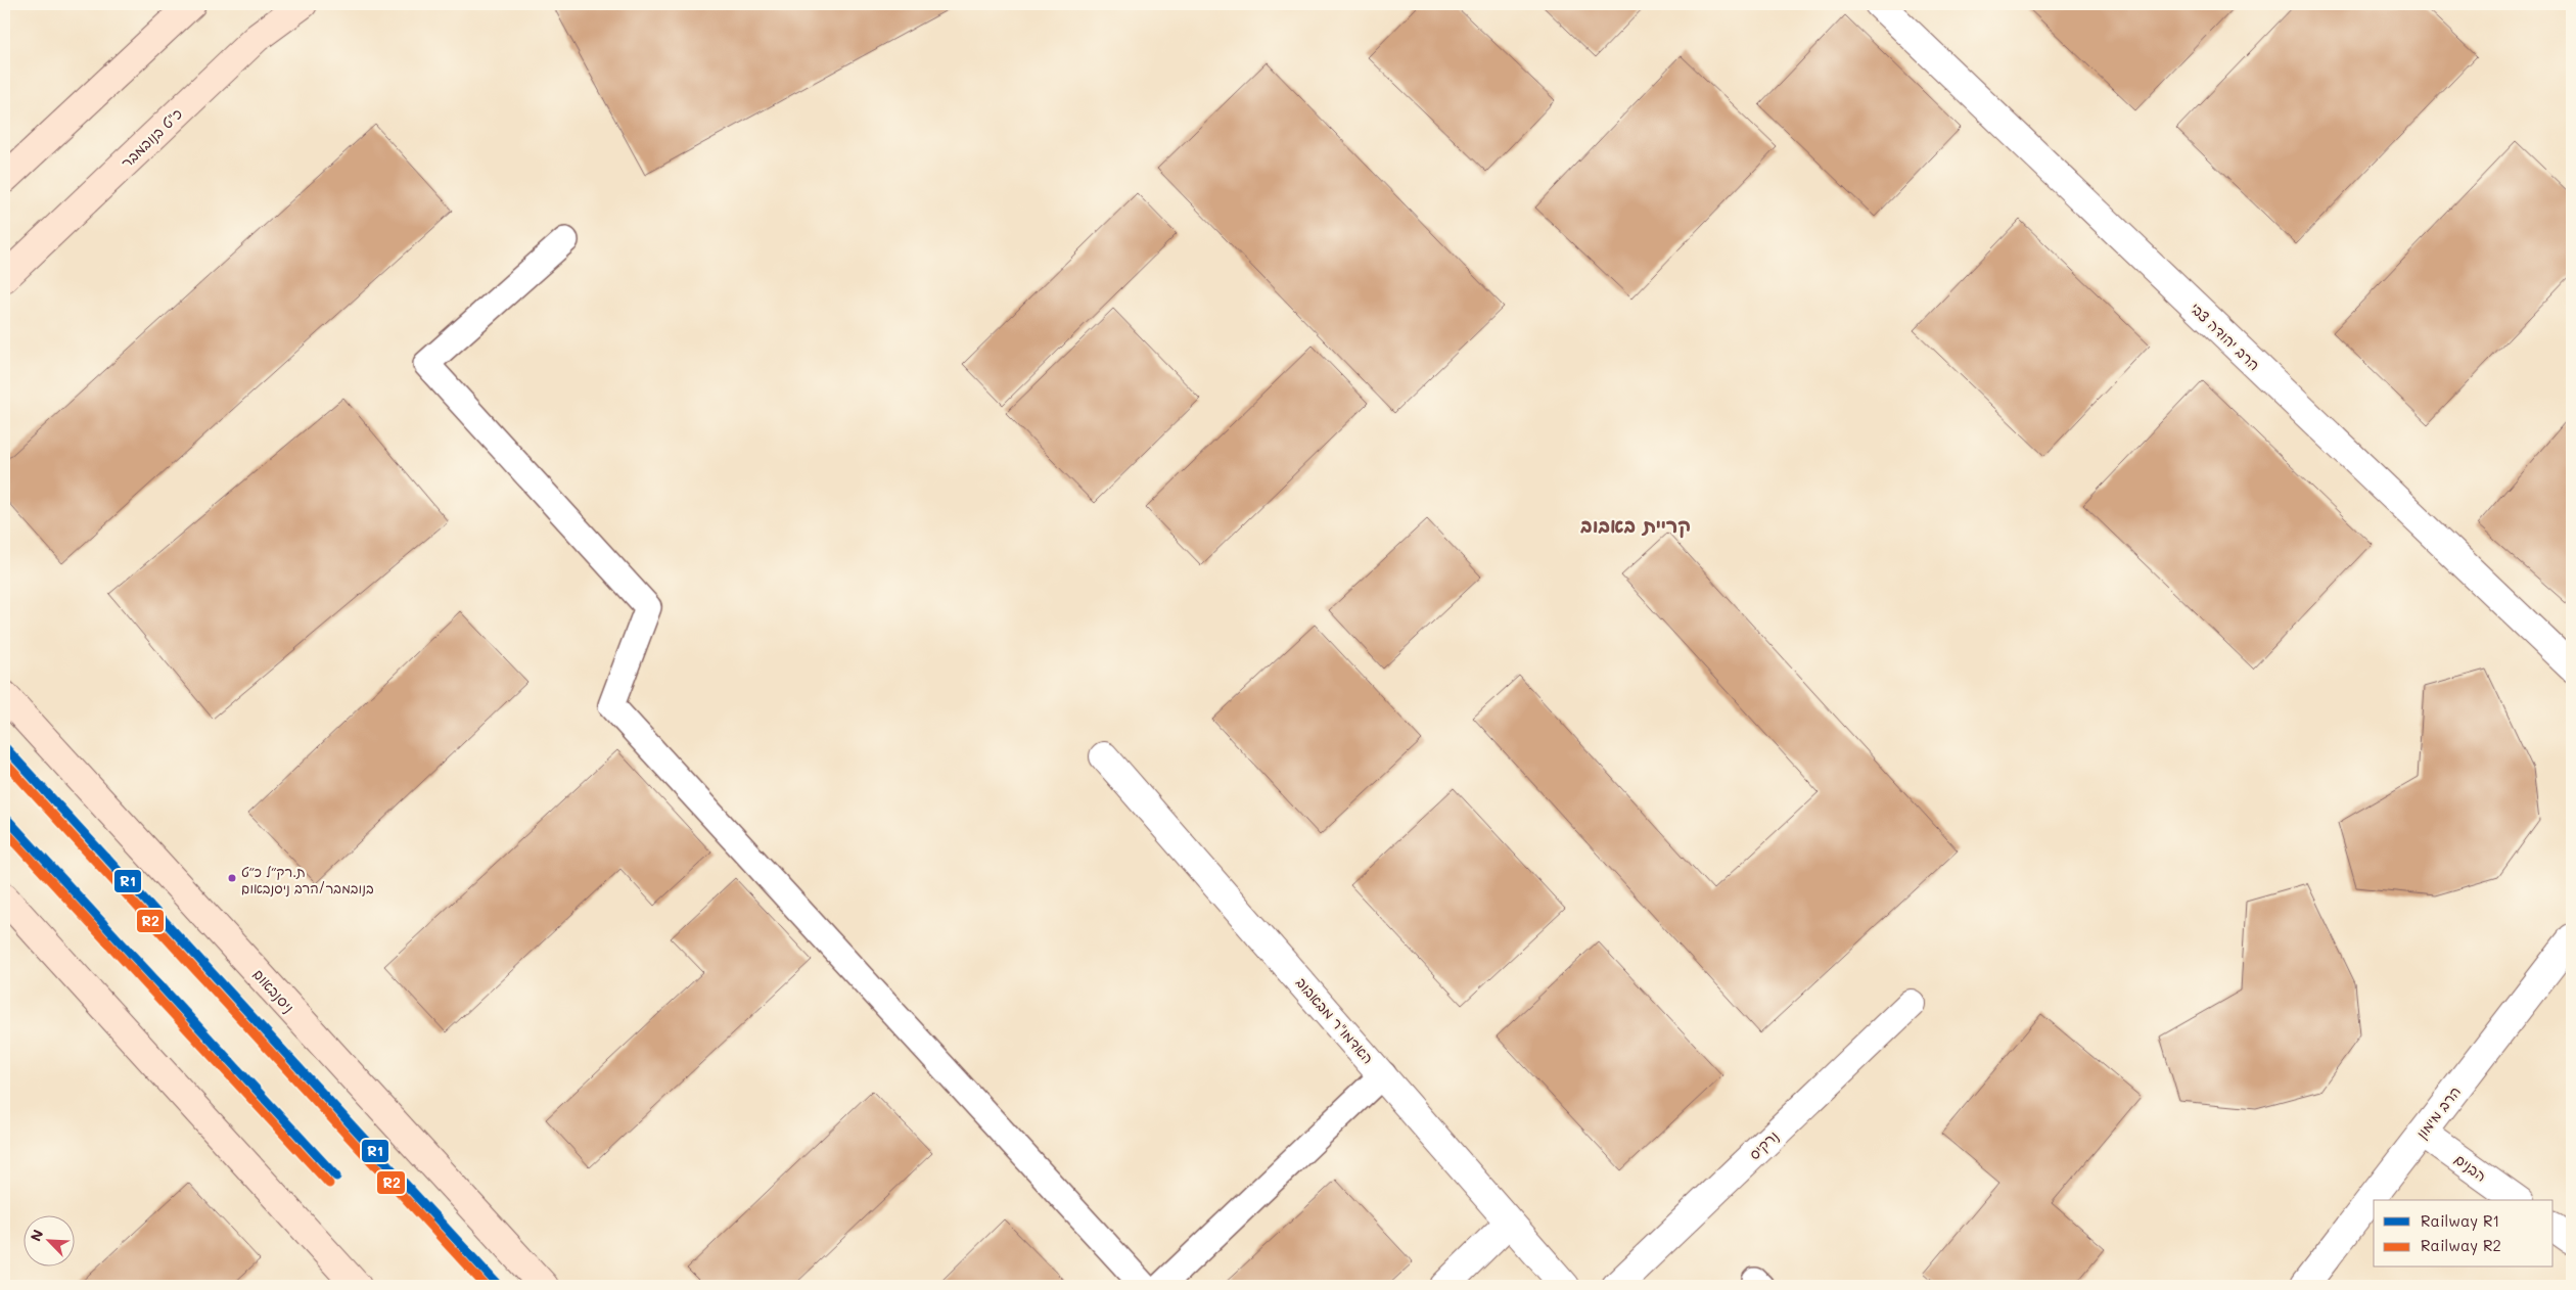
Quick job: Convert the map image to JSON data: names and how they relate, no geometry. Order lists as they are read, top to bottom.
{
  "streets": {
    "main road": ["כ\"ט בנובמבר", "ניסנבאום"],
    "street": [
      "הרב יהודה צבי",
      "האדמו\"ר מבאבוב",
      "הרב מימון",
      "נרקיס",
      "הבנים"
    ]
  },
  "crossings": [
    ["הרב מימון", "הבנים"]
  ],
  "districts": ["קריית באבוב"],
  "places": ["ת.רק״ל כ״ט בנובמבר/הרב ניסנבאום"],
  "lines": ["rail line R1", "rail line R2"],
  "legend": ["Railway R1", "Railway R2"],
  "north": "top left"
}
